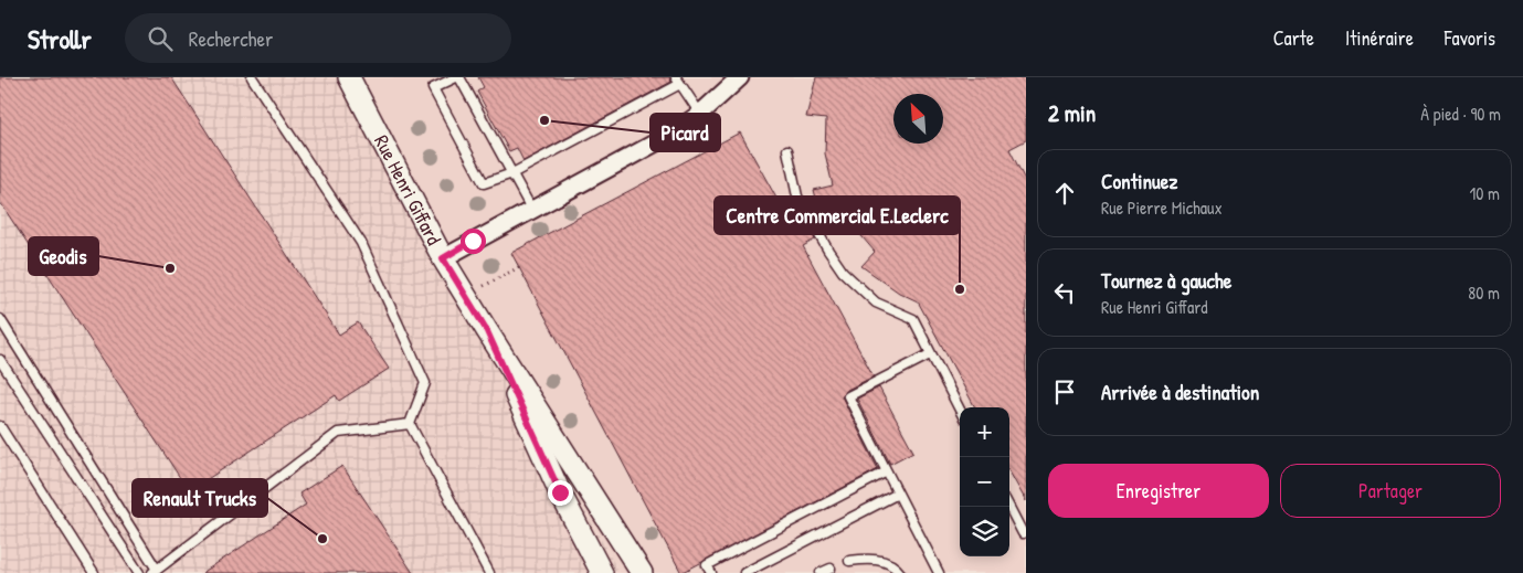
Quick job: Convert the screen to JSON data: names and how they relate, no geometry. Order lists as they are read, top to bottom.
{
  "streets": {
    "street": ["Rue Henri Giffard"]
  },
  "places": [
    "Picard",
    "Geodis",
    "Centre Commercial E.Leclerc",
    "Renault Trucks"
  ],
  "north": "top left",
  "page": {
    "header": "Strollr",
    "search": "Rechercher",
    "nav": ["Carte", "Itinéraire", "Favoris"],
    "heading": ["2 min", "À pied · 90 m"],
    "list": [
      ["Continuez", "Rue Pierre Michaux", "10 m"],
      ["Tournez à gauche", "Rue Henri Giffard", "80 m"],
      "Arrivée à destination"
    ],
    "map_buttons": ["+", "−"],
    "buttons": ["Enregistrer", "Partager"]
  }
}
